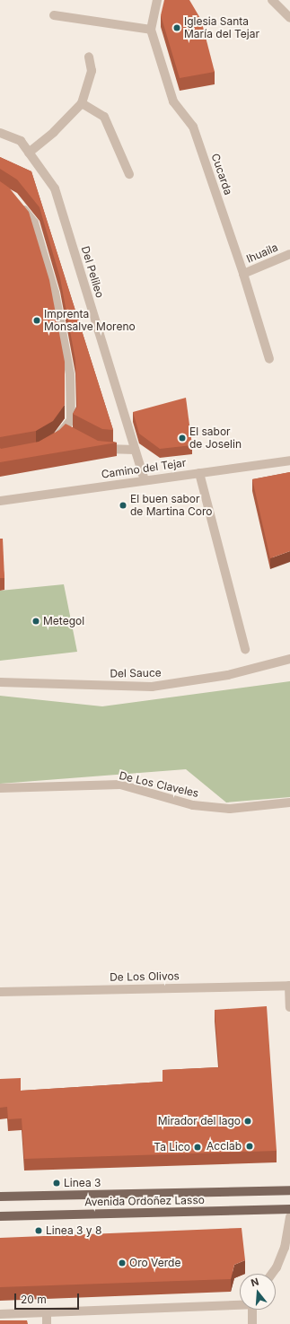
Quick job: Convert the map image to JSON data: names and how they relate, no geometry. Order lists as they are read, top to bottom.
{
  "streets": {
    "main road": ["Avenida Ordoñez Lasso"],
    "street": [
      "Cucarda",
      "Ihuaila",
      "Del Pelileo",
      "Camino del Tejar",
      "Del Sauce",
      "De Los Claveles",
      "De Los Olivos"
    ]
  },
  "crossings": [
    ["Cucarda", "Ihuaila"],
    ["Del Pelileo", "Camino del Tejar"]
  ],
  "places": [
    "Iglesia Santa María del Tejar",
    "Imprenta Monsalve Moreno",
    "El sabor de Joselin",
    "El buen sabor de Martina Coro",
    "Metegol",
    "Mirador del lago",
    "Acclab",
    "Ta Lico",
    "Linea 3",
    "Linea 3 y 8",
    "Oro Verde"
  ],
  "scale_bar": "20 m",
  "north": "top"
}
